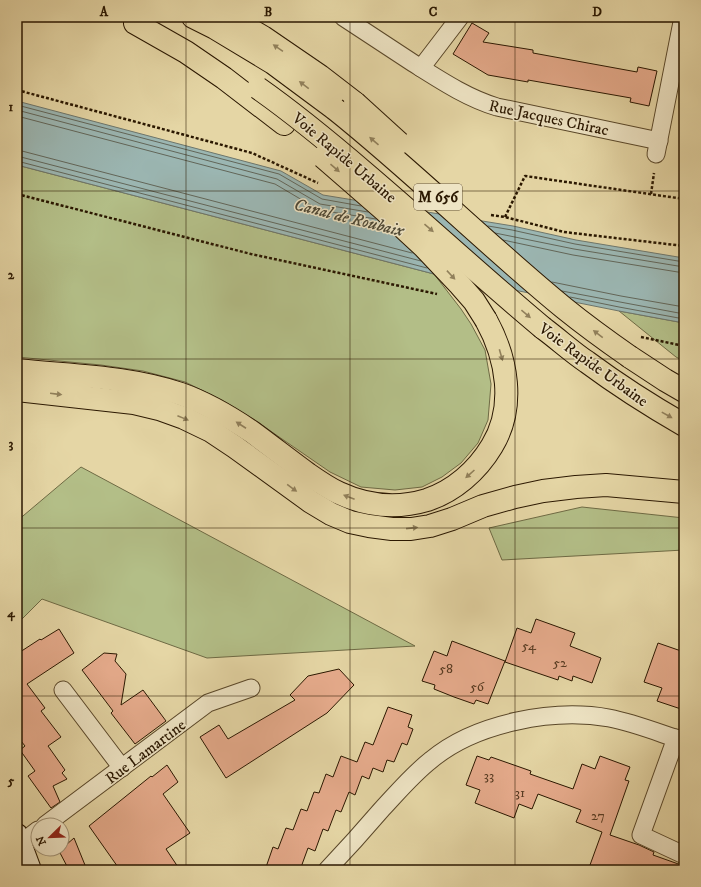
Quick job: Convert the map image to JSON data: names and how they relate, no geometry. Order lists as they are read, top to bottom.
{
  "streets": {
    "highway": ["Voie Rapide Urbaine", "M 656"],
    "street": ["Rue Jacques Chirac", "Rue Lamartine"]
  },
  "water": ["Canal de Roubaix"],
  "house_numbers": [
    "54",
    "52",
    "58",
    "56",
    "33",
    "31",
    "27"
  ],
  "north": "bottom left",
  "grid": {
    "columns": [
      "A",
      "B",
      "C",
      "D"
    ],
    "rows": [
      "1",
      "2",
      "3",
      "4",
      "5"
    ]
  }
}
